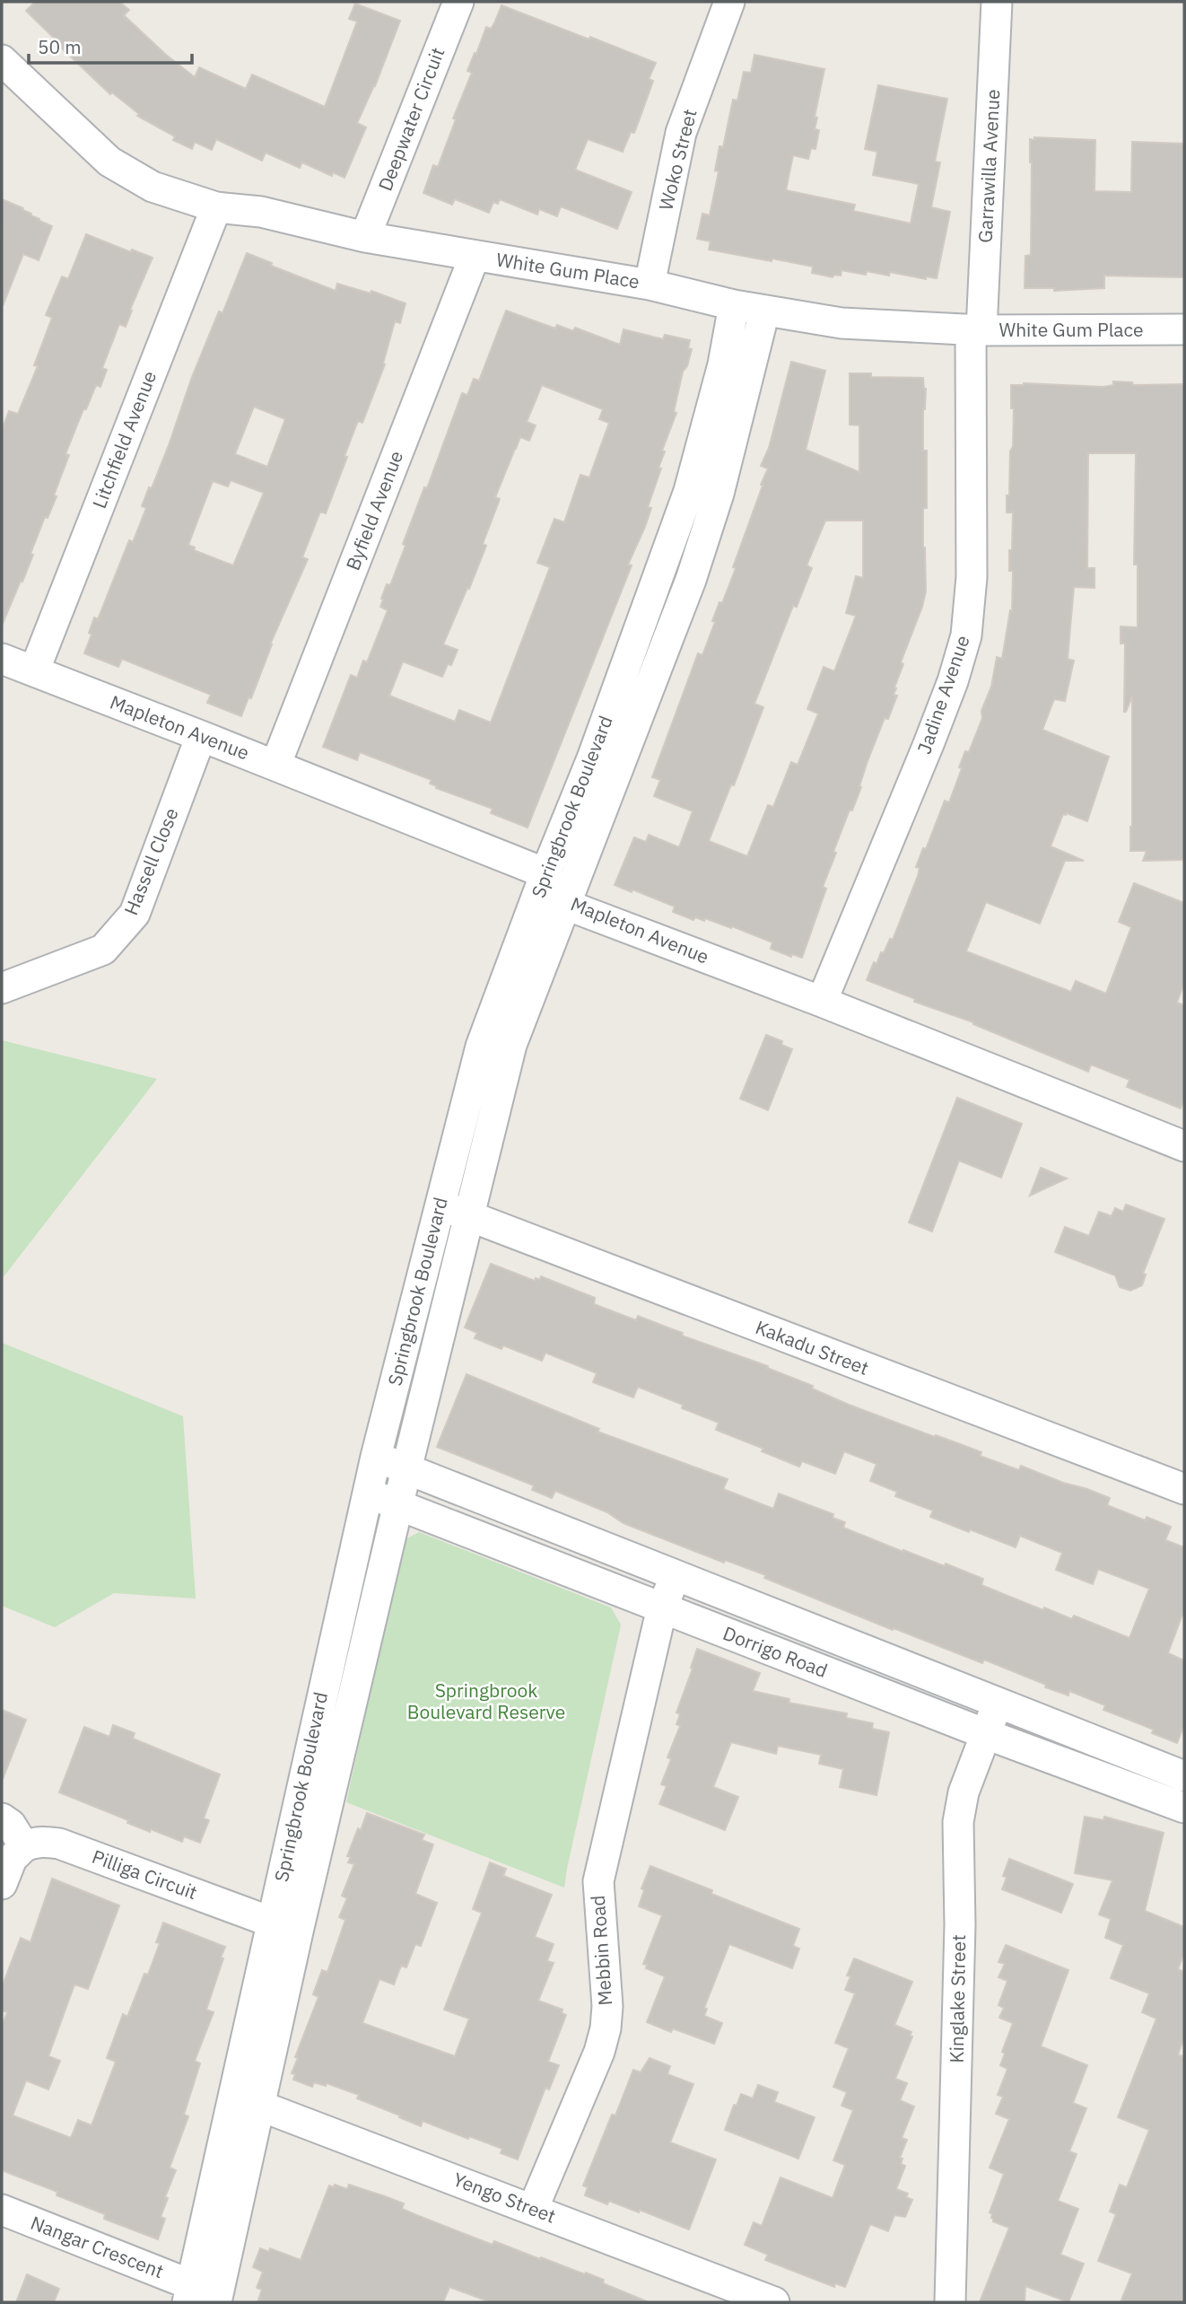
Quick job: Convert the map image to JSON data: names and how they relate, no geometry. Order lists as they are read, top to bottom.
{
  "streets": {
    "street": [
      "Deepwater Circuit",
      "Woko Street",
      "Garrawilla Avenue",
      "White Gum Place",
      "Litchfield Avenue",
      "Byfield Avenue",
      "Jadine Avenue",
      "Mapleton Avenue",
      "Springbrook Boulevard",
      "Hassell Close",
      "Kakadu Street",
      "Dorrigo Road",
      "Pilliga Circuit",
      "Mebbin Road",
      "Kinglake Street",
      "Yengo Street",
      "Nangar Crescent"
    ]
  },
  "crossings": [
    ["Deepwater Circuit", "White Gum Place"],
    ["Woko Street", "White Gum Place"],
    ["Garrawilla Avenue", "White Gum Place"],
    ["Garrawilla Avenue", "Jadine Avenue"],
    ["White Gum Place", "Litchfield Avenue"],
    ["White Gum Place", "Byfield Avenue"],
    ["White Gum Place", "Jadine Avenue"],
    ["White Gum Place", "Springbrook Boulevard"],
    ["Litchfield Avenue", "Mapleton Avenue"],
    ["Byfield Avenue", "Mapleton Avenue"],
    ["Jadine Avenue", "Mapleton Avenue"],
    ["Mapleton Avenue", "Springbrook Boulevard"],
    ["Mapleton Avenue", "Hassell Close"],
    ["Springbrook Boulevard", "Kakadu Street"],
    ["Springbrook Boulevard", "Dorrigo Road"],
    ["Springbrook Boulevard", "Pilliga Circuit"],
    ["Springbrook Boulevard", "Yengo Street"],
    ["Springbrook Boulevard", "Nangar Crescent"],
    ["Dorrigo Road", "Mebbin Road"],
    ["Dorrigo Road", "Kinglake Street"],
    ["Mebbin Road", "Yengo Street"]
  ],
  "parks": ["Springbrook Boulevard Reserve"],
  "scale_bar": "50 m"
}
